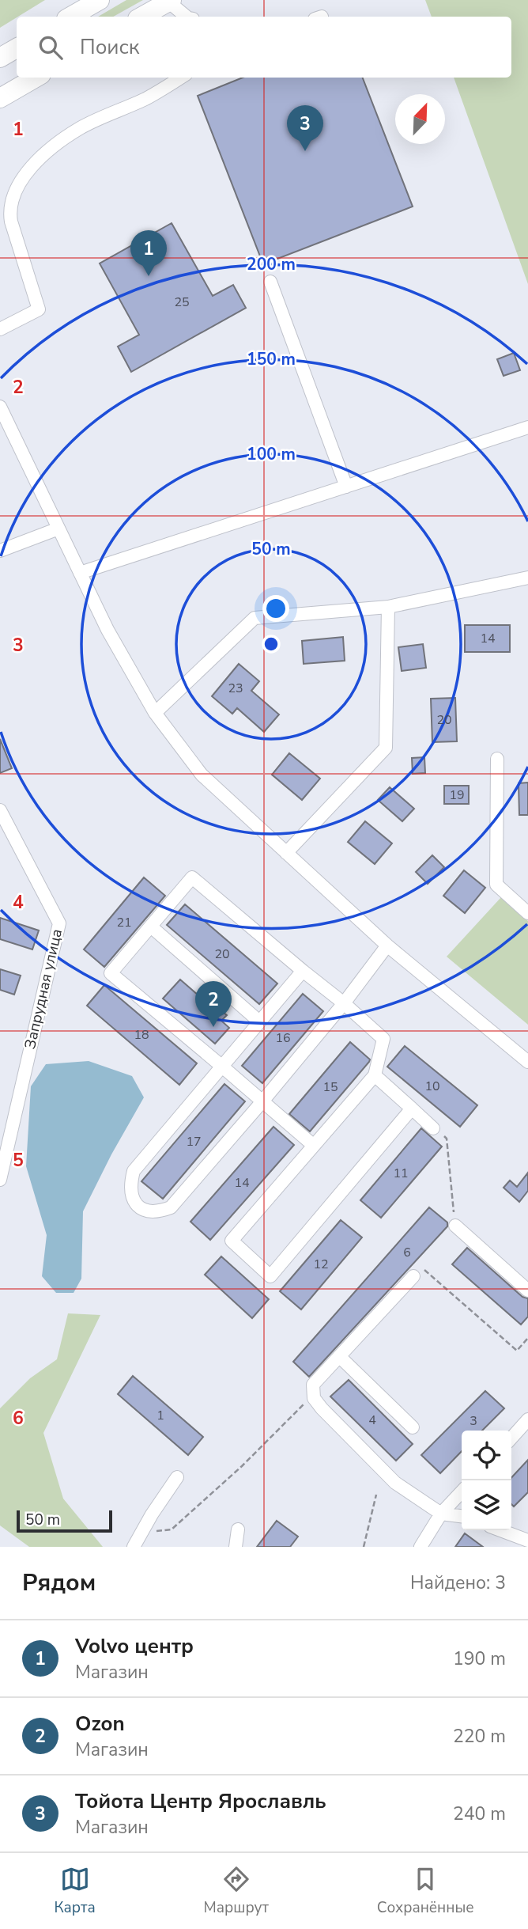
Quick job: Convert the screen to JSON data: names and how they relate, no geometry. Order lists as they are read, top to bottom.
{
  "streets": {
    "street": ["Запрудная улица"]
  },
  "house_numbers": [
    "25",
    "14",
    "23",
    "20",
    "19",
    "21",
    "20",
    "18",
    "16",
    "10",
    "15",
    "17",
    "11",
    "14",
    "6",
    "12",
    "1",
    "4",
    "3"
  ],
  "scale_bar": "50 m",
  "north": "top right",
  "page": {
    "search": "Поиск",
    "pins": ["3", "1", "2"],
    "scale": "50 m",
    "heading": ["Рядом", "Найдено: 3"],
    "list": [
      {
        "mark": "1",
        "name": "Volvo центр",
        "note": "Магазин",
        "value": "190 m"
      },
      {
        "mark": "2",
        "name": "Ozon",
        "note": "Магазин",
        "value": "220 m"
      },
      {
        "mark": "3",
        "name": "Тойота Центр Ярославль",
        "note": "Магазин",
        "value": "240 m"
      }
    ],
    "nav": ["Карта", "Маршрут", "Сохранённые"]
  },
  "grid": {
    "rows": [
      "1",
      "2",
      "3",
      "4",
      "5",
      "6"
    ]
  },
  "rings": [
    "200 m",
    "150 m",
    "100 m",
    "50 m"
  ]
}
